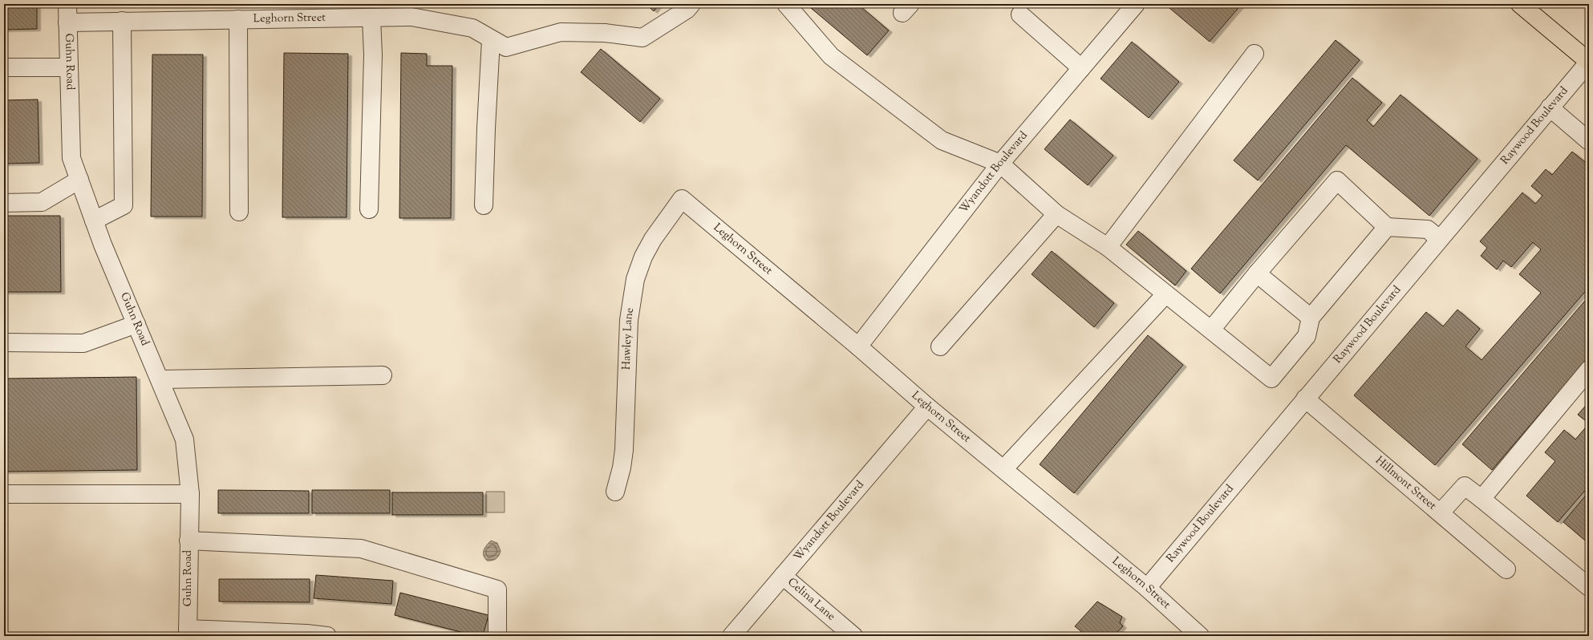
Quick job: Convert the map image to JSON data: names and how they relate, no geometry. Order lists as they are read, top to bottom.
{
  "streets": {
    "street": [
      "Leghorn Street",
      "Guhn Road",
      "Raywood Boulevard",
      "Wyandott Boulevard",
      "Hawley Lane",
      "Hillmont Street",
      "Celina Lane"
    ]
  },
  "crossings": [
    ["Leghorn Street", "Guhn Road"],
    ["Leghorn Street", "Raywood Boulevard"],
    ["Leghorn Street", "Wyandott Boulevard"],
    ["Leghorn Street", "Hawley Lane"],
    ["Raywood Boulevard", "Hillmont Street"],
    ["Wyandott Boulevard", "Celina Lane"]
  ]
}
